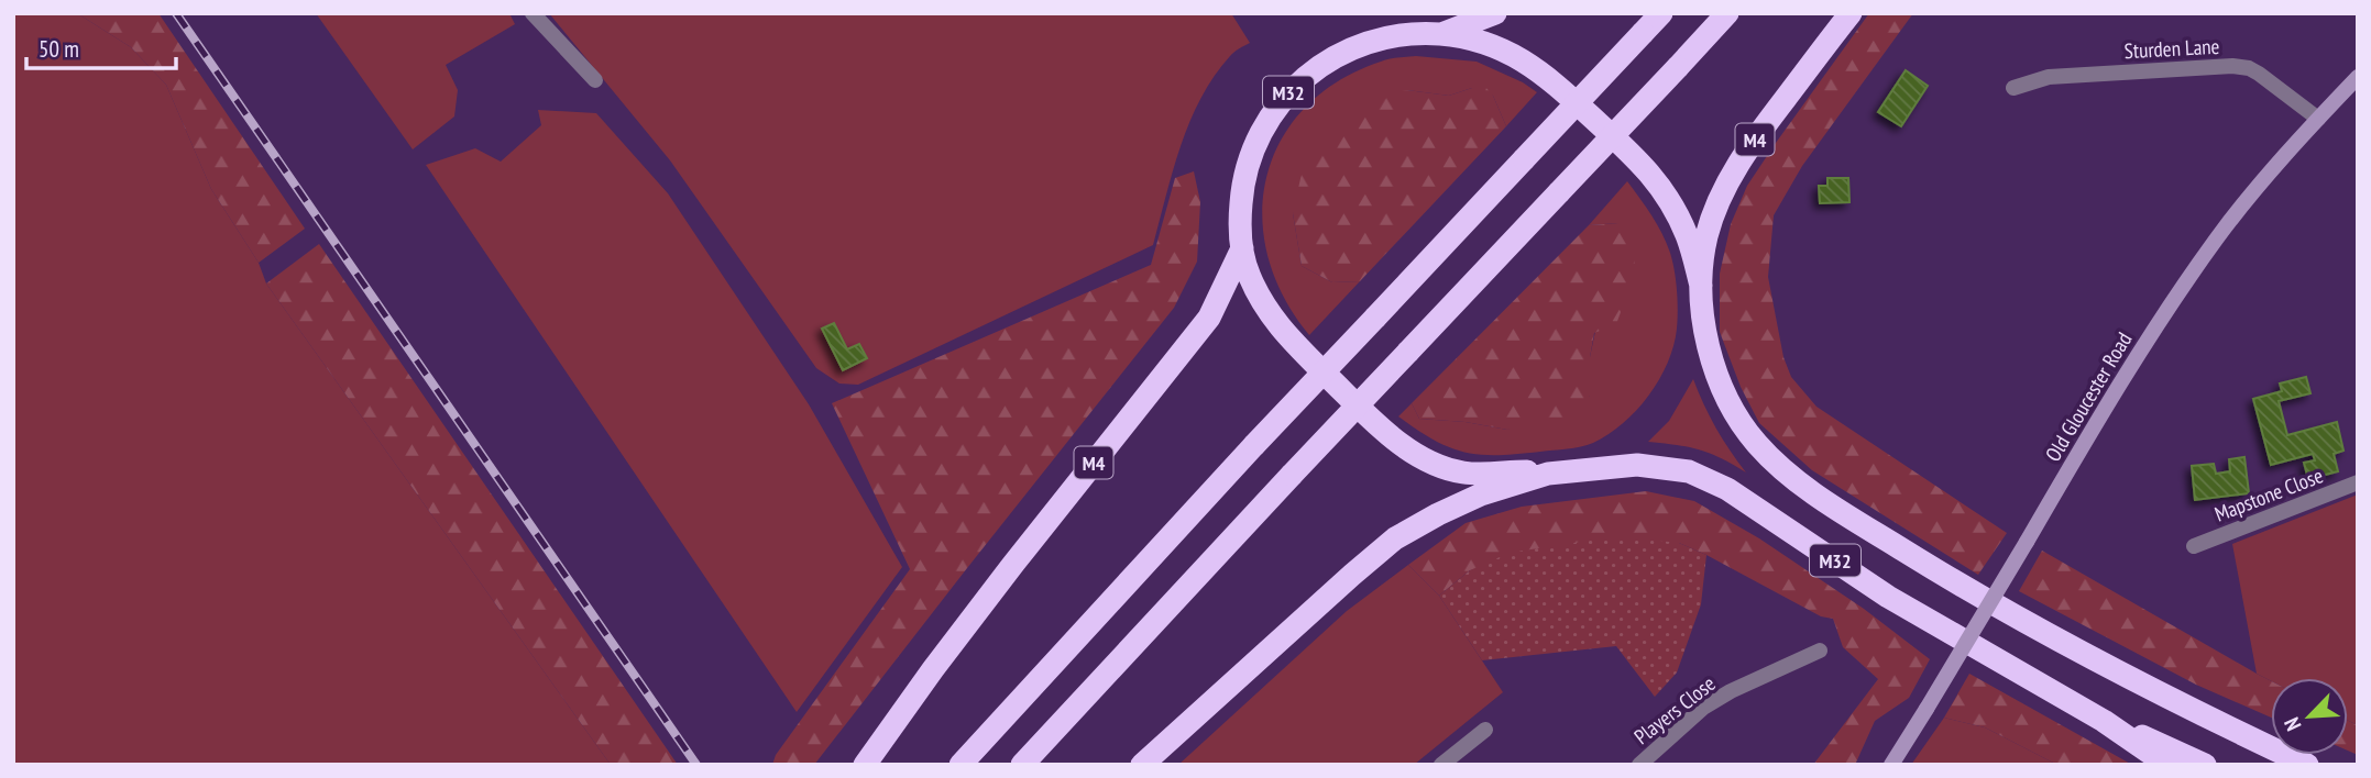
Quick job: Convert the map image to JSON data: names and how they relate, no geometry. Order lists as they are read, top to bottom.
{
  "streets": {
    "highway": ["M32", "M4"],
    "main road": ["Old Gloucester Road"],
    "street": ["Sturden Lane", "Mapstone Close", "Players Close"]
  },
  "crossings": [
    ["Sturden Lane", "Old Gloucester Road"],
    ["M32", "M4"]
  ],
  "scale_bar": "50 m",
  "north": "bottom left"
}
